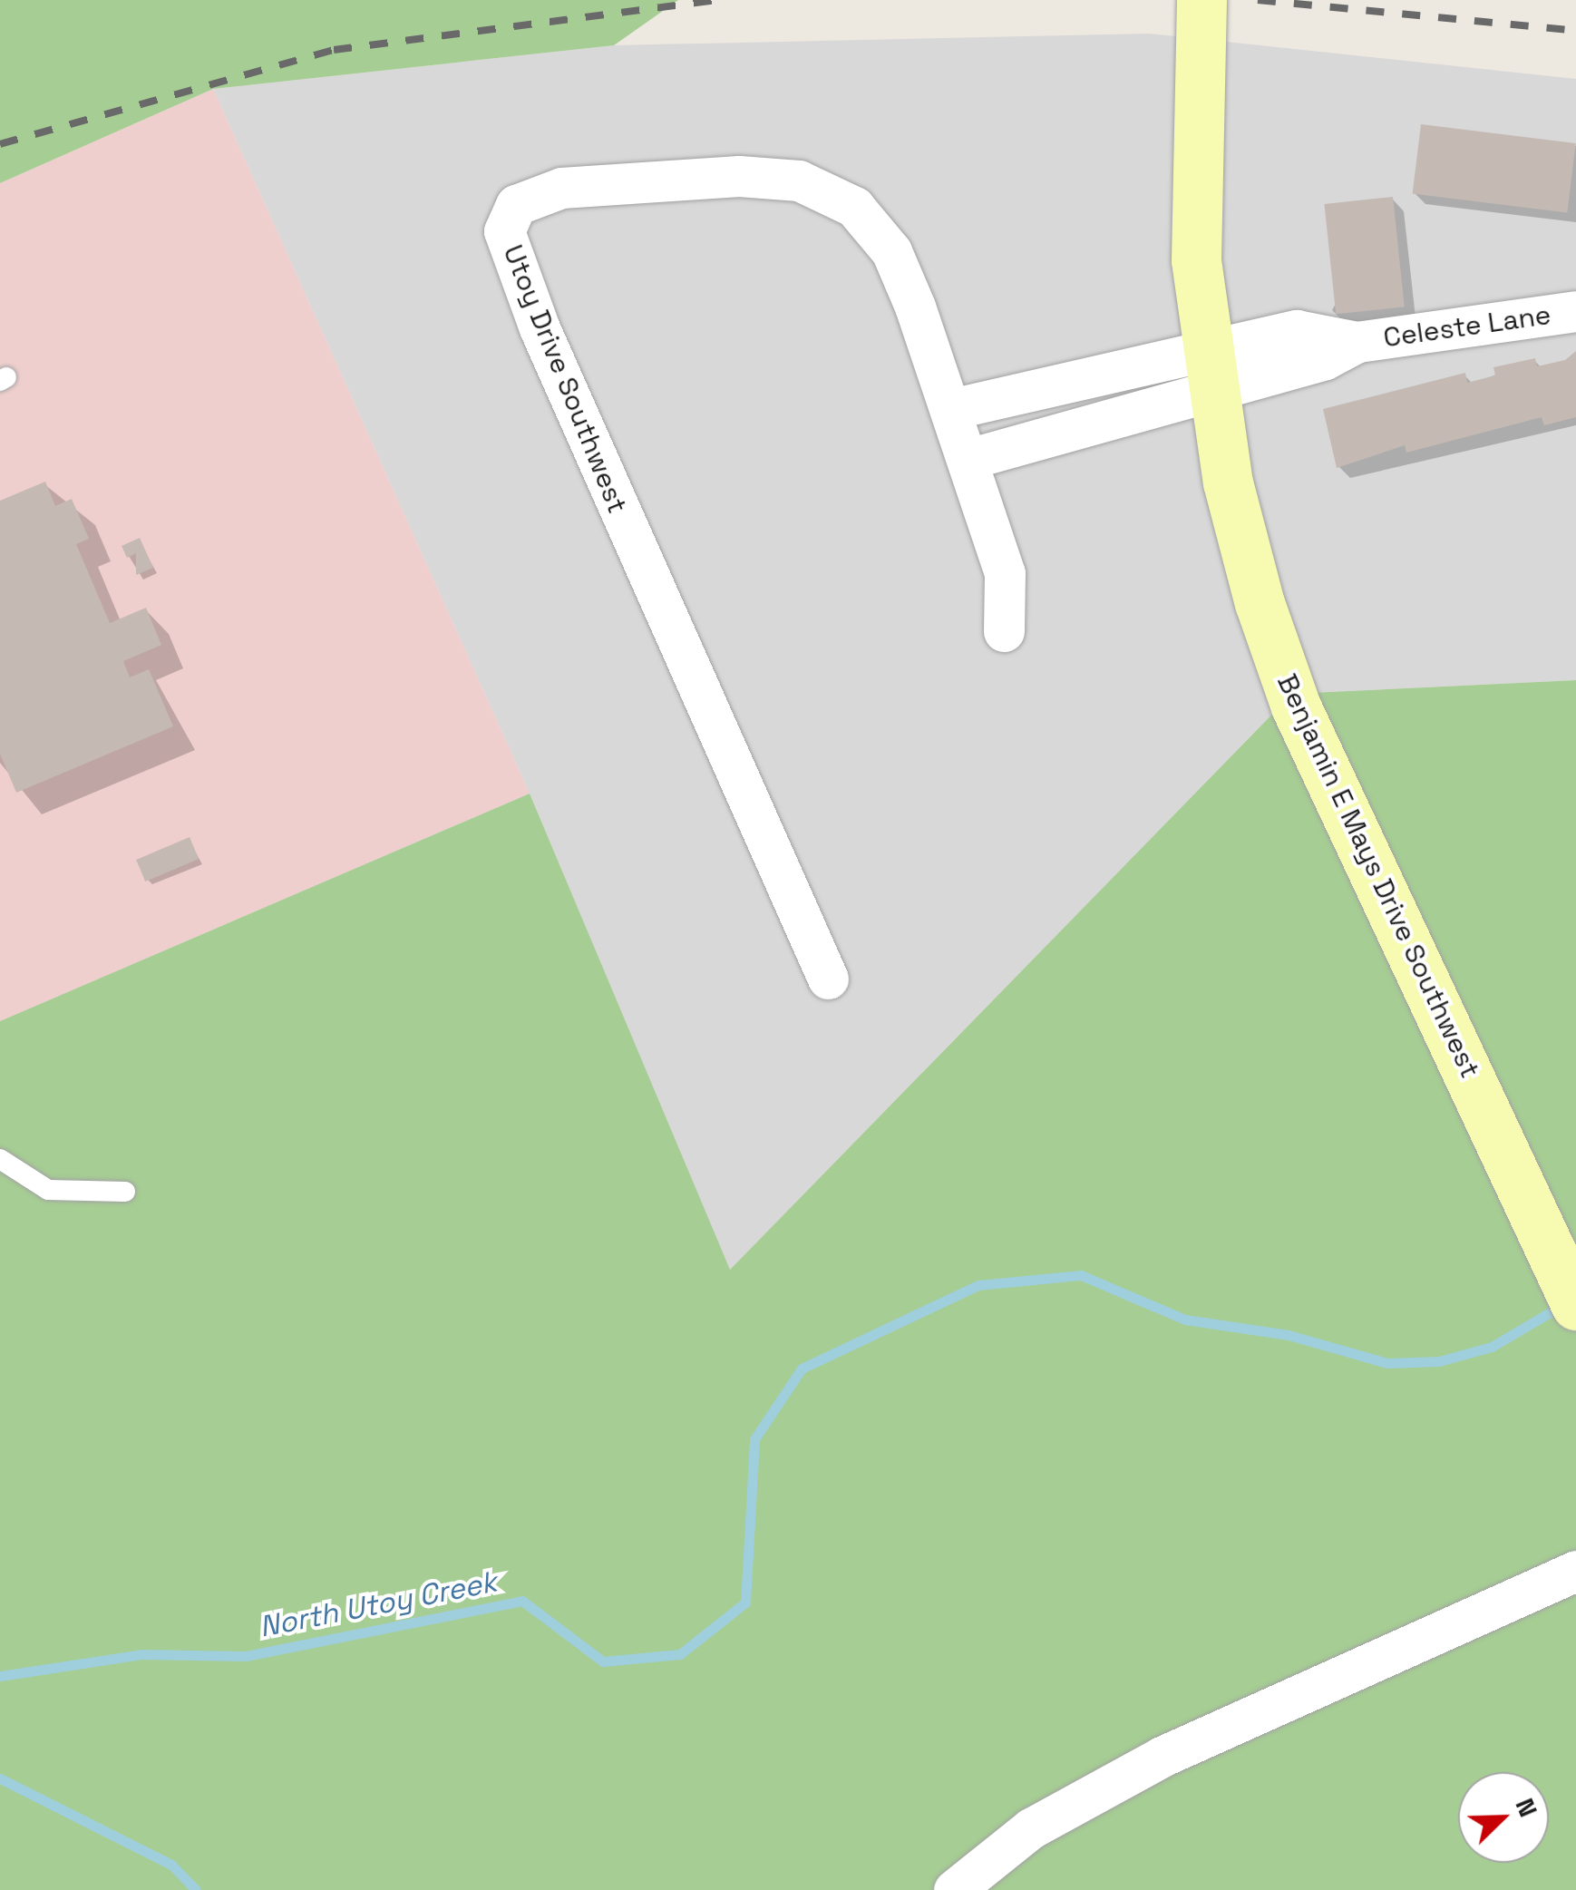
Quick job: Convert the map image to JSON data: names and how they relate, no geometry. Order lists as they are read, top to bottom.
{
  "streets": {
    "street": ["Celeste Lane", "Utoy Drive Southwest", "Benjamin E Mays Drive Southwest"]
  },
  "crossings": [
    ["Celeste Lane", "Benjamin E Mays Drive Southwest"]
  ],
  "water": ["North Utoy Creek"],
  "north": "top right"
}
